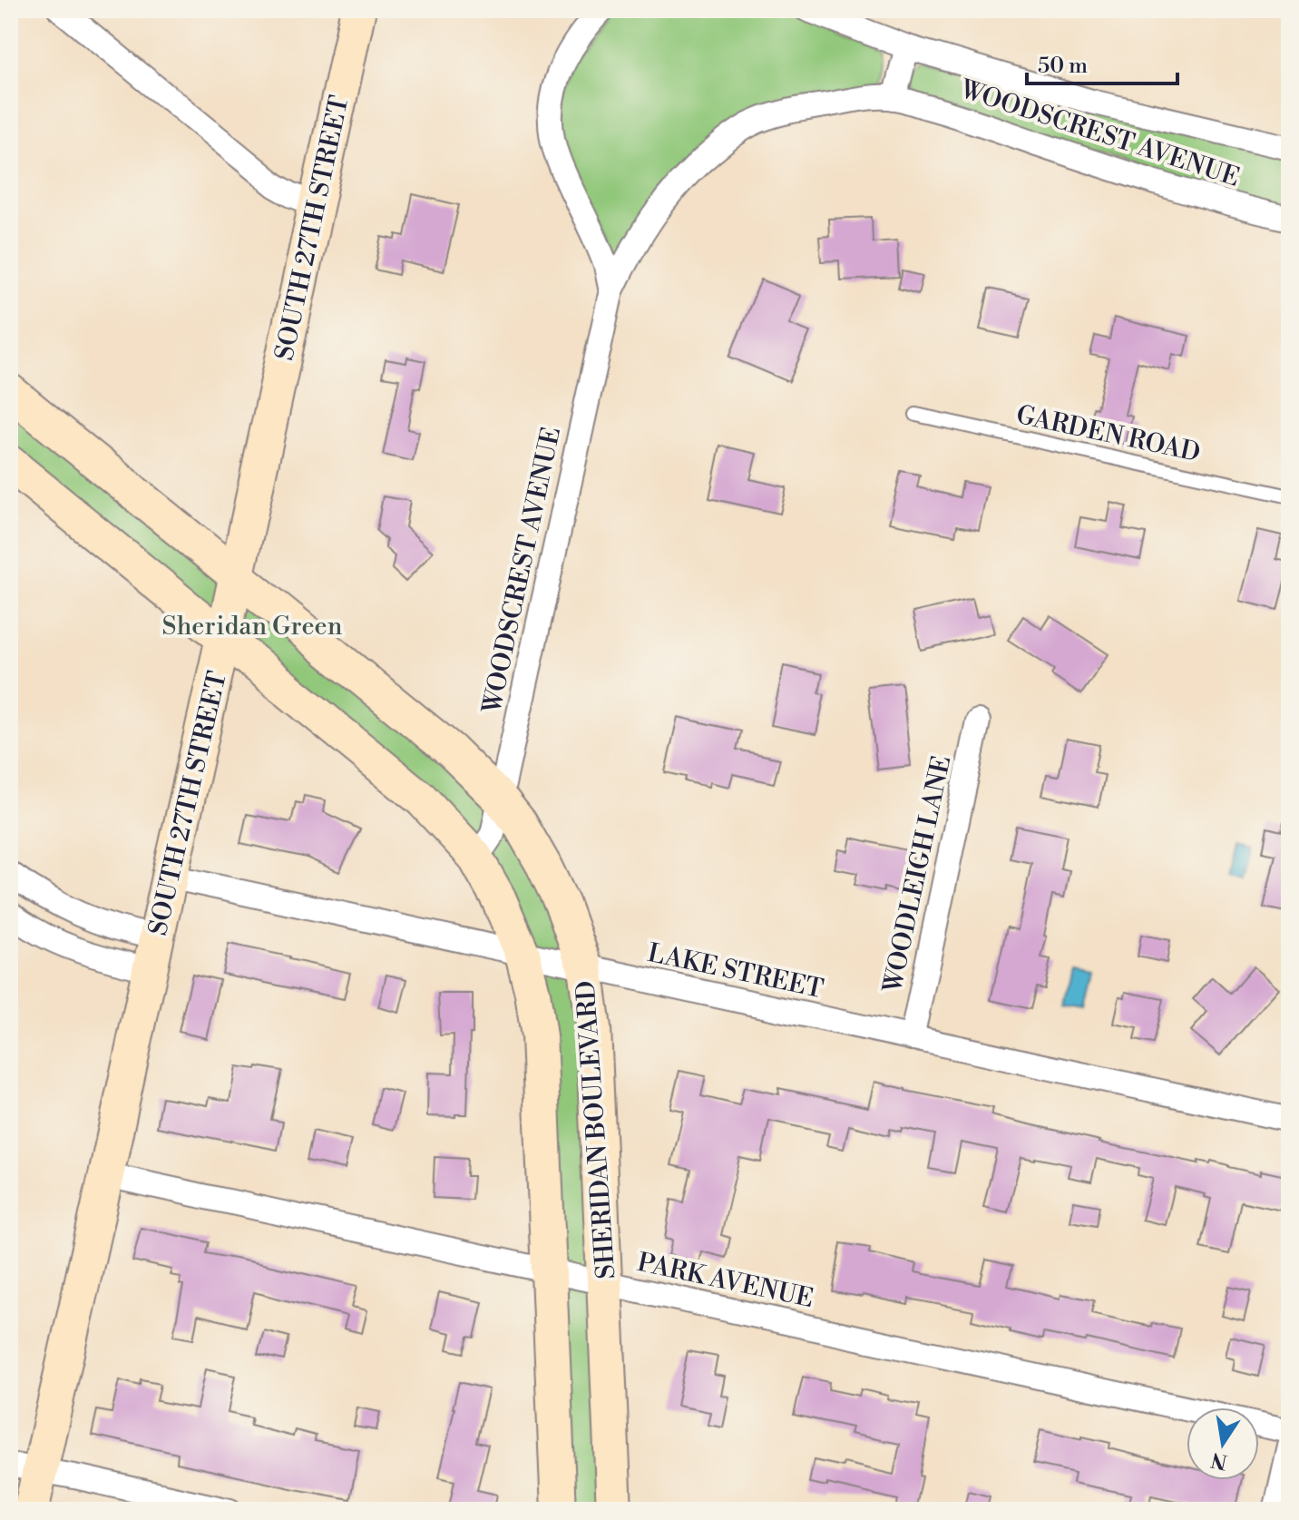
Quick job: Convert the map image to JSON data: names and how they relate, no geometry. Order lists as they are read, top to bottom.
{
  "streets": {
    "main road": ["SOUTH 27TH STREET", "SHERIDAN BOULEVARD"],
    "street": [
      "WOODSCREST AVENUE",
      "WOODLEIGH LANE",
      "LAKE STREET",
      "PARK AVENUE"
    ],
    "lane": ["GARDEN ROAD"]
  },
  "crossings": [
    ["WOODSCREST AVENUE", "SHERIDAN BOULEVARD"],
    ["SOUTH 27TH STREET", "LAKE STREET"],
    ["SOUTH 27TH STREET", "SHERIDAN BOULEVARD"],
    ["SOUTH 27TH STREET", "PARK AVENUE"],
    ["WOODLEIGH LANE", "LAKE STREET"],
    ["LAKE STREET", "SHERIDAN BOULEVARD"],
    ["SHERIDAN BOULEVARD", "PARK AVENUE"]
  ],
  "parks": ["Sheridan Green"],
  "scale_bar": "50 m",
  "north": "bottom"
}
